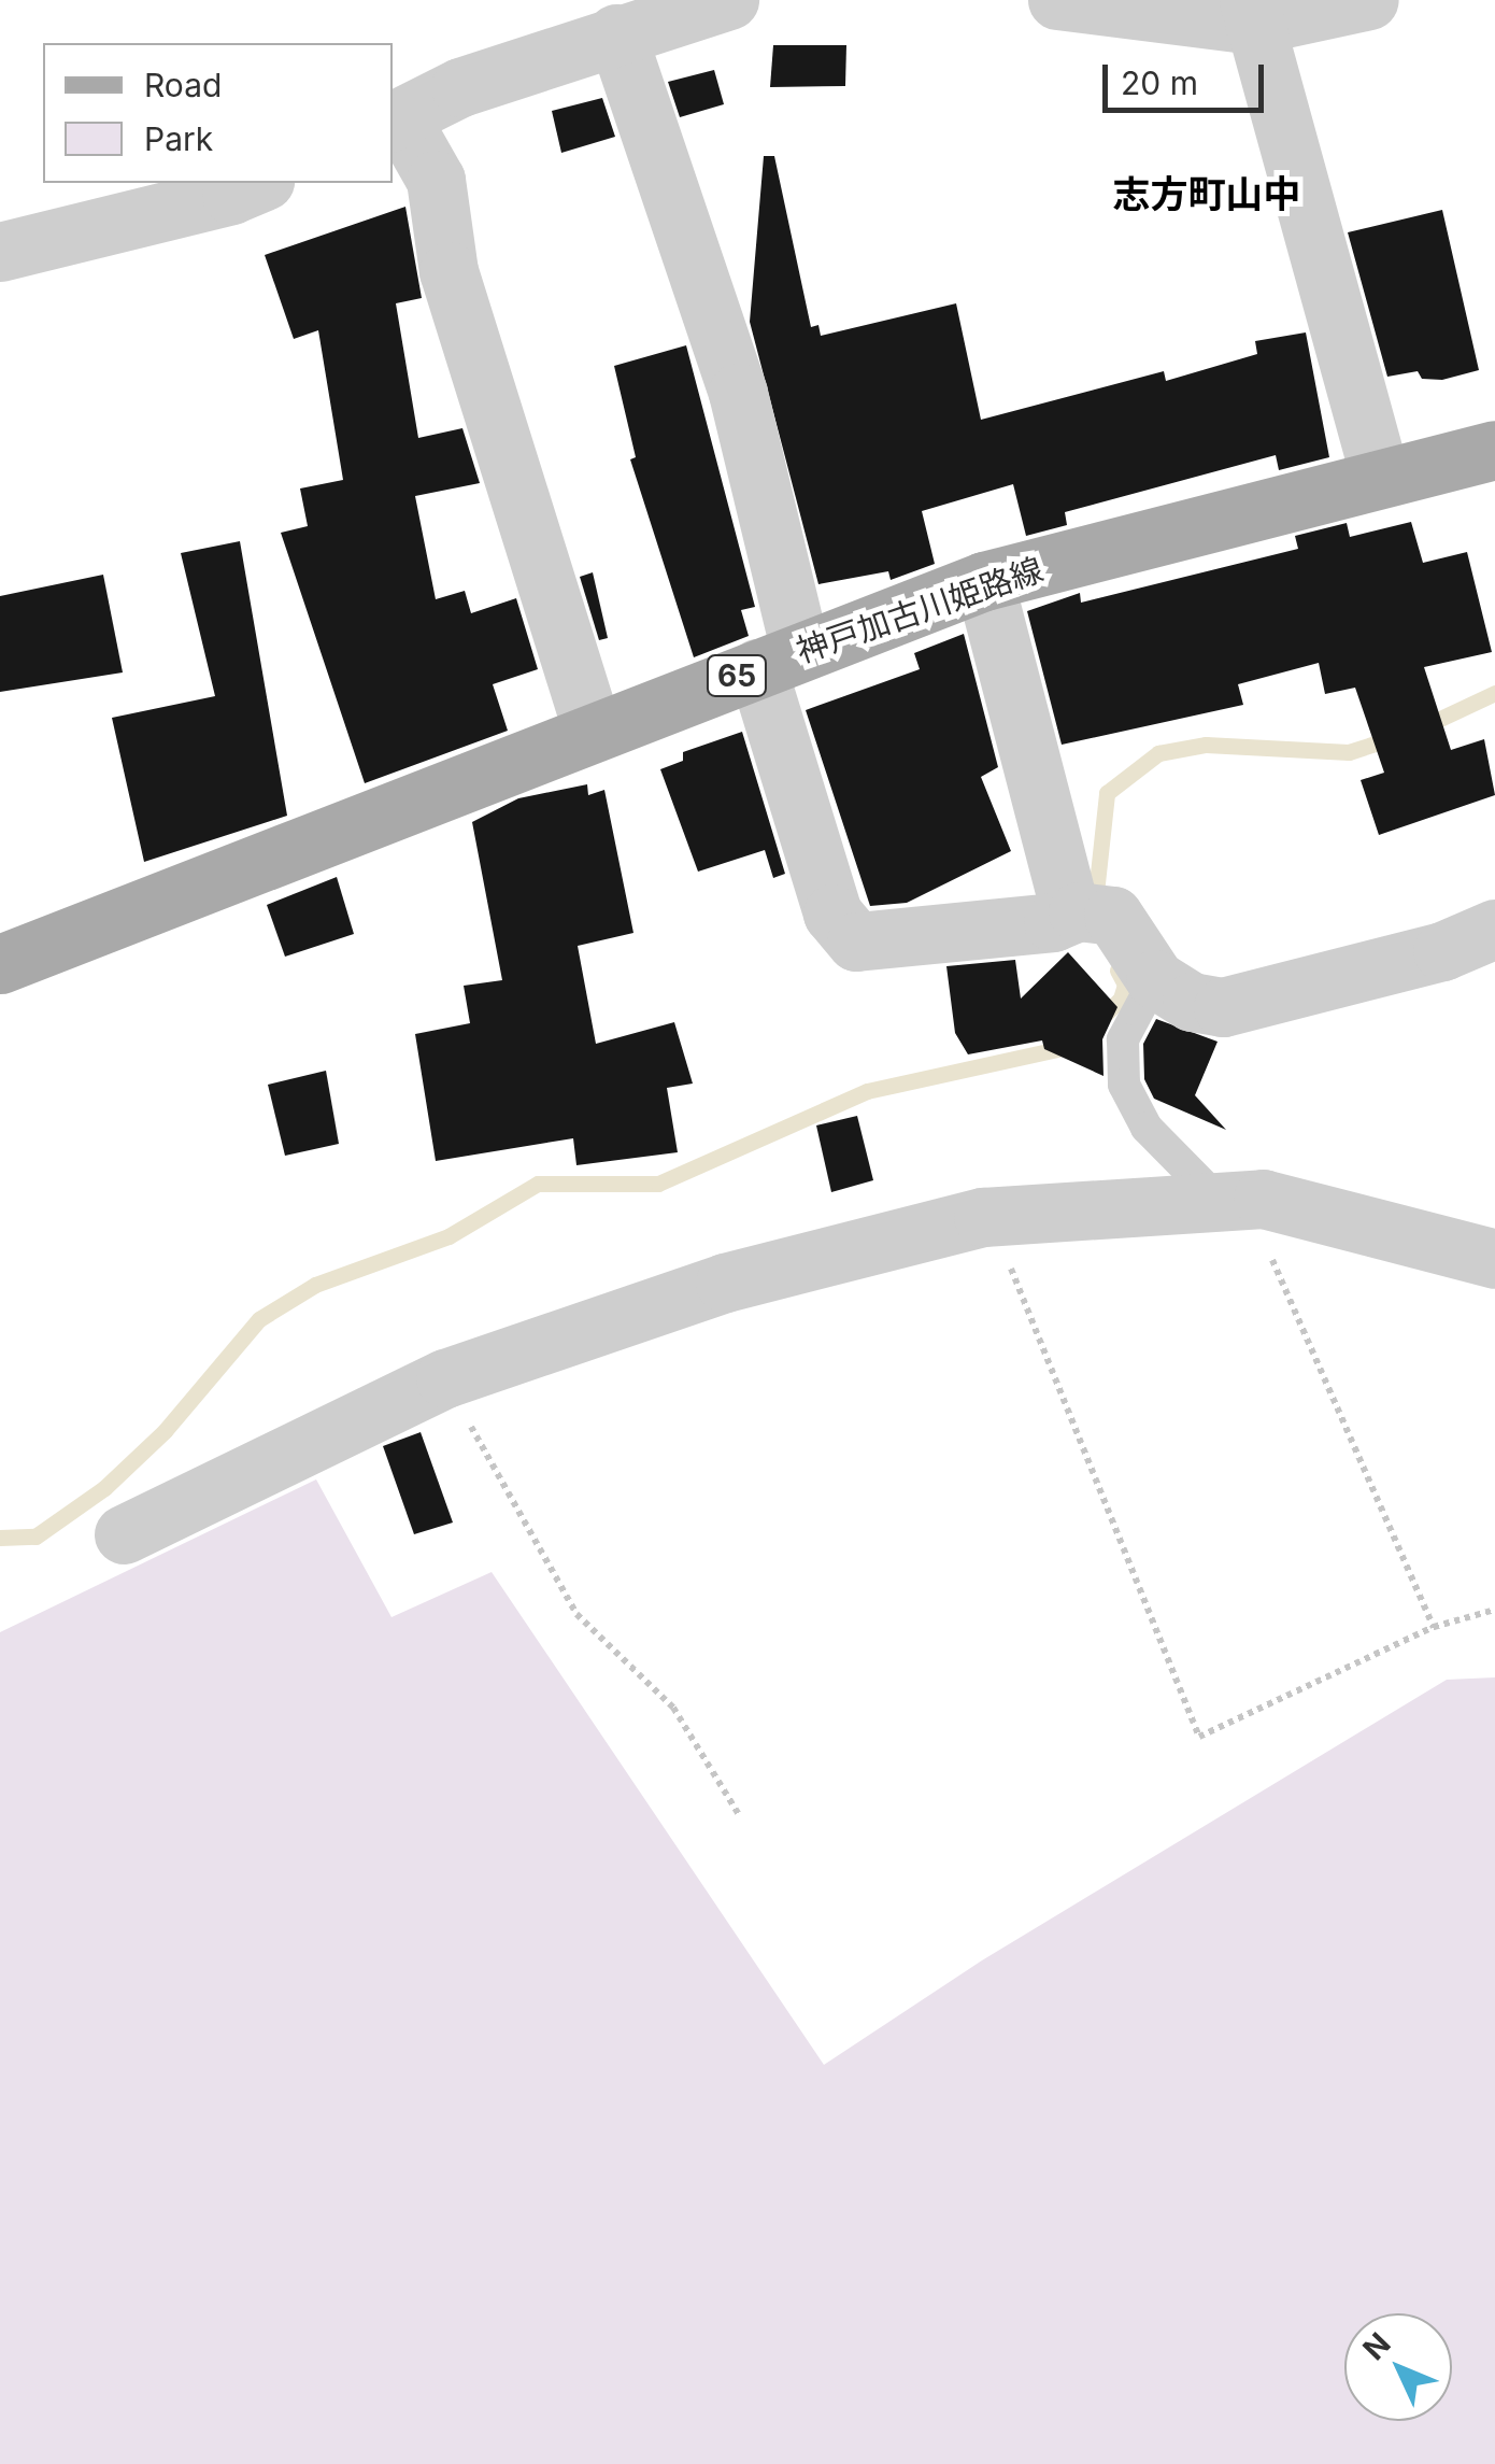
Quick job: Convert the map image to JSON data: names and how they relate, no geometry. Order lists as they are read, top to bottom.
{
  "streets": {
    "main road": ["神戸加古川姫路線", "65"]
  },
  "districts": ["志方町山中"],
  "legend": ["Road", "Park"],
  "scale_bar": "20 m",
  "north": "top left"
}
